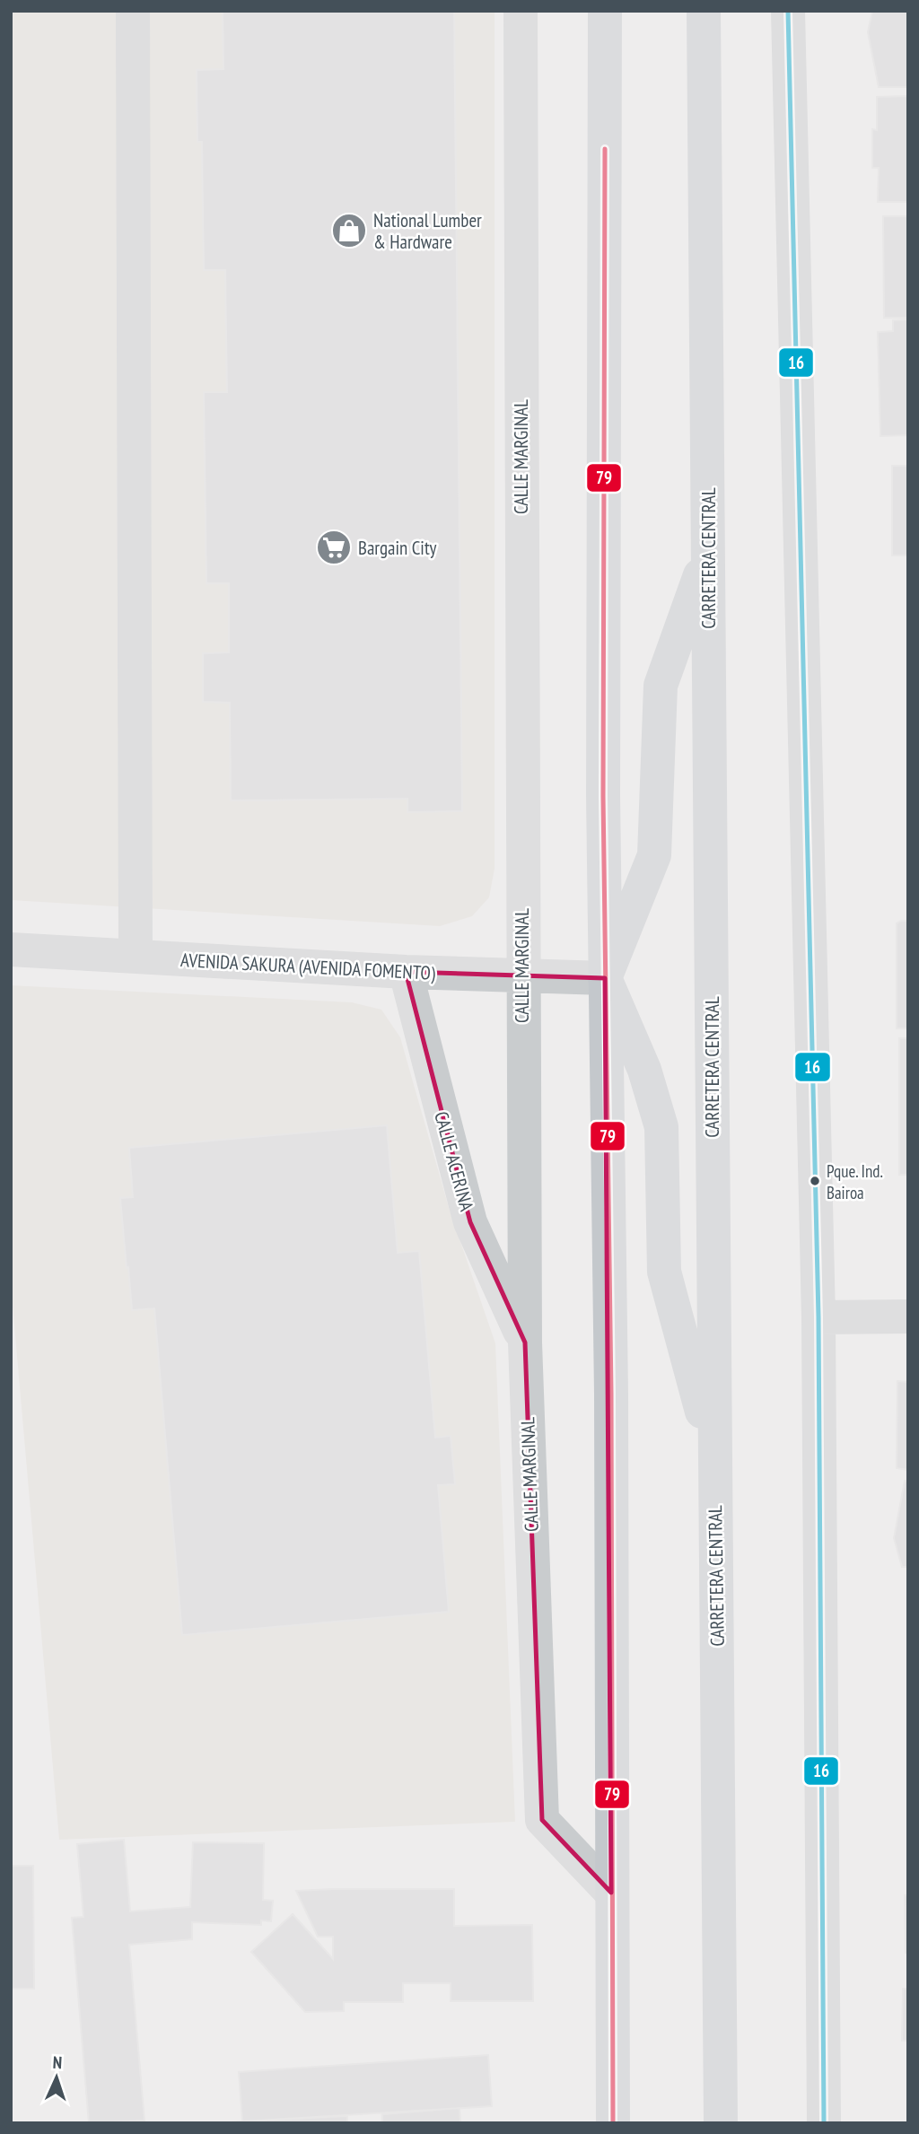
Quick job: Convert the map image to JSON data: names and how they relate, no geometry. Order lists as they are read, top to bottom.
{
  "streets": {
    "main road": ["CARRETERA CENTRAL"],
    "street": ["CALLE MARGINAL", "AVENIDA SAKURA (AVENIDA FOMENTO)", "CALLE ACERINA"]
  },
  "crossings": [
    ["CALLE MARGINAL", "AVENIDA SAKURA (AVENIDA FOMENTO)"],
    ["CALLE MARGINAL", "CALLE ACERINA"],
    ["AVENIDA SAKURA (AVENIDA FOMENTO)", "CALLE ACERINA"]
  ],
  "places": {
    "shop": ["National Lumber & Hardware"],
    "supermarket": ["Bargain City"],
    "other": ["Pque. Ind. Bairoa"]
  },
  "lines": ["transit line 16", "transit line 79"],
  "north": "top"
}
